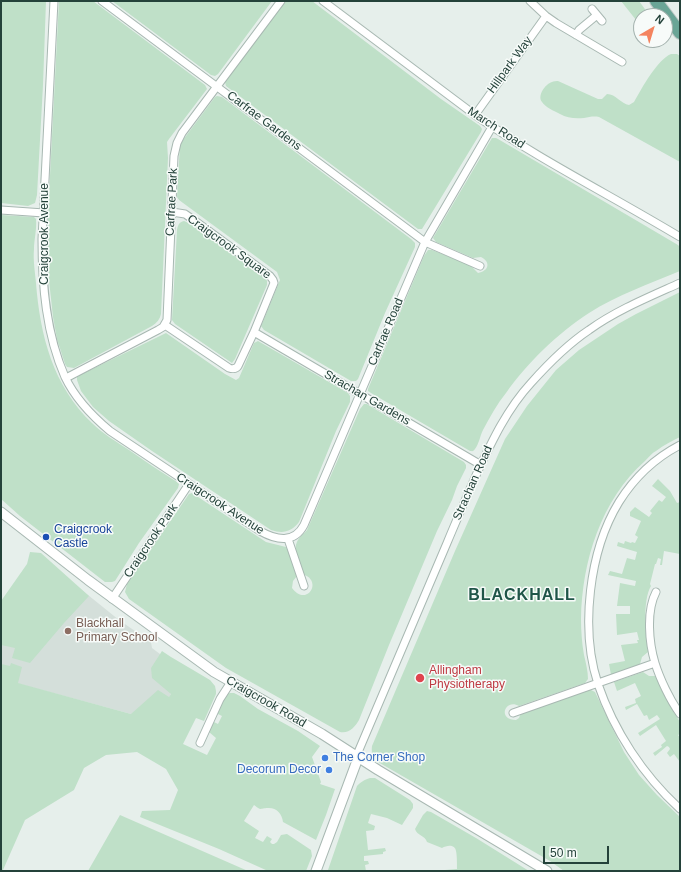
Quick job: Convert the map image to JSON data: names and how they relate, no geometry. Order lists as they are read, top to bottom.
{
  "streets": {
    "street": [
      "Hillpark Way",
      "Carfrae Gardens",
      "March Road",
      "Carfrae Park",
      "Craigcrook Avenue",
      "Craigcrook Square",
      "Carfrae Road",
      "Strachan Gardens",
      "Strachan Road",
      "Craigcrook Park",
      "Craigcrook Road"
    ]
  },
  "crossings": [
    ["Hillpark Way", "March Road"],
    ["Carfrae Gardens", "Carfrae Park"],
    ["Carfrae Gardens", "Carfrae Road"],
    ["March Road", "Carfrae Road"],
    ["Carfrae Park", "Craigcrook Square"],
    ["Craigcrook Avenue", "Carfrae Road"],
    ["Craigcrook Avenue", "Craigcrook Park"],
    ["Craigcrook Square", "Strachan Gardens"],
    ["Carfrae Road", "Strachan Gardens"],
    ["Strachan Gardens", "Strachan Road"],
    ["Strachan Road", "Craigcrook Road"],
    ["Craigcrook Park", "Craigcrook Road"]
  ],
  "districts": ["BLACKHALL"],
  "places": [
    "Craigcrook Castle",
    "Blackhall Primary School",
    "Allingham Physiotherapy",
    "The Corner Shop",
    "Decorum Decor"
  ],
  "scale_bar": "50 m",
  "north": "top right"
}
